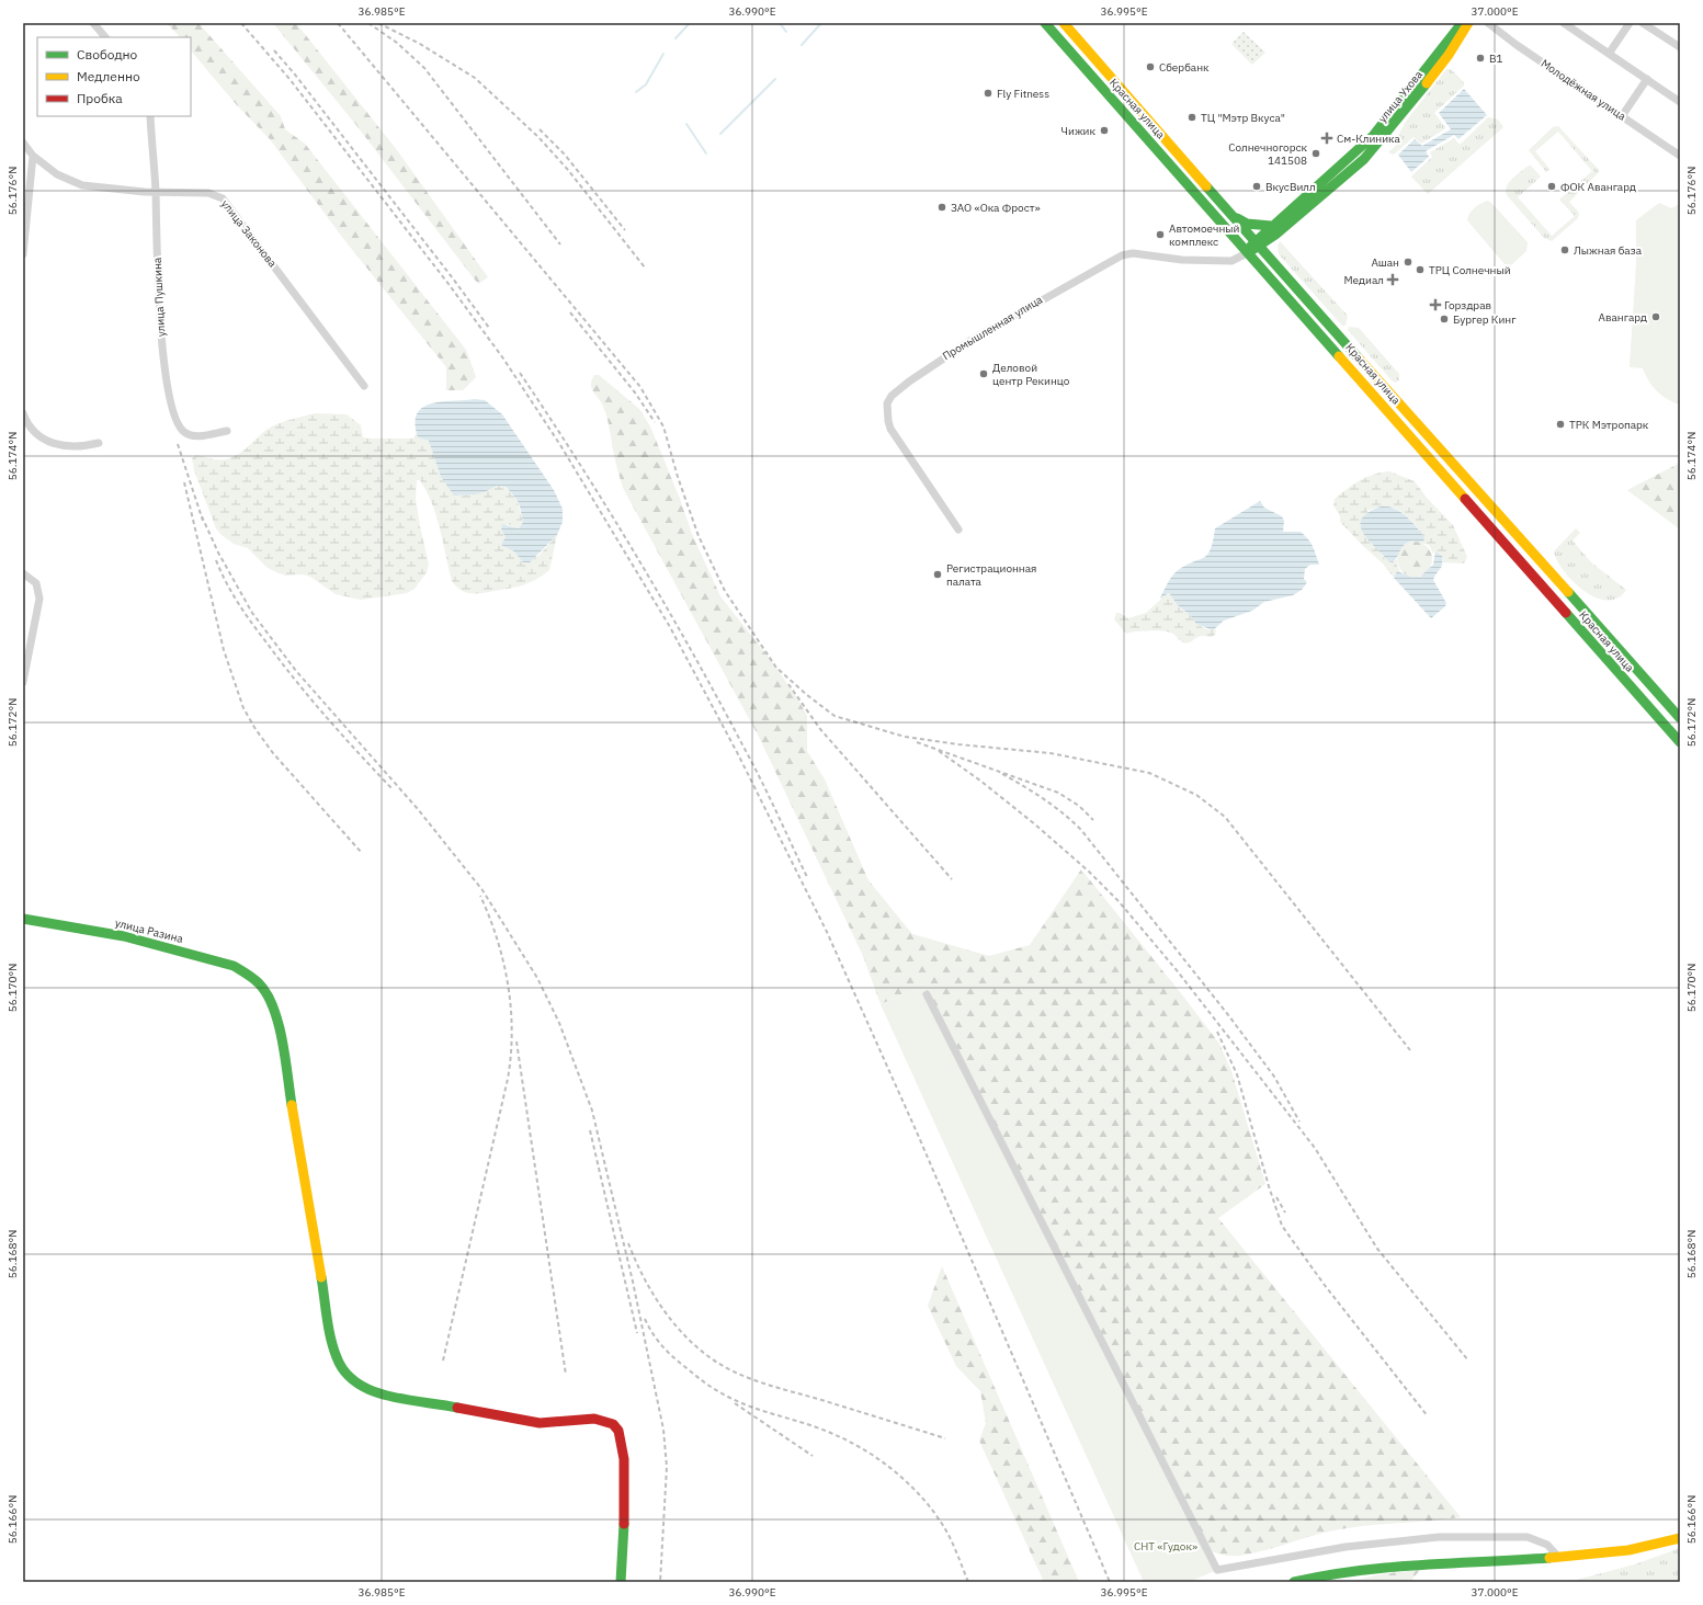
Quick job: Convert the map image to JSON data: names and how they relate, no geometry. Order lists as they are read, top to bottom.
{
  "streets": {
    "main road": ["улица Ухова", "Красная улица", "улица Разина"],
    "street": [
      "Молодёжная улица",
      "улица Законова",
      "улица Пушкина",
      "Промышленная улица"
    ]
  },
  "crossings": [
    ["улица Ухова", "Красная улица"],
    ["улица Ухова", "Промышленная улица"],
    ["Красная улица", "Промышленная улица"],
    ["улица Законова", "улица Пушкина"]
  ],
  "parks": ["СНТ «Гудок»"],
  "places": {
    "other": [
      "В1",
      "Сбербанк",
      "Fly Fitness",
      "ТЦ \"Мэтр Вкуса\"",
      "Чижик",
      "Солнечногорск 141508",
      "ВкусВилл",
      "ФОК Авангард",
      "ЗАО «Ока Фрост»",
      "Автомоечный комплекс",
      "Лыжная база",
      "Ашан",
      "ТРЦ Солнечный",
      "Авангард",
      "Бургер Кинг",
      "Деловой центр Рекинцо",
      "ТРК Мэтропарк",
      "Регистрационная палата"
    ],
    "health": ["См-Клиника", "Медиал", "Горздрав"]
  },
  "legend": ["Свободно", "Медленно", "Пробка"],
  "coordinates": [
    "36.985°E",
    "36.990°E",
    "36.995°E",
    "37.000°E",
    "56.176°N",
    "56.174°N",
    "56.172°N",
    "56.170°N",
    "56.168°N",
    "56.166°N"
  ]
}
